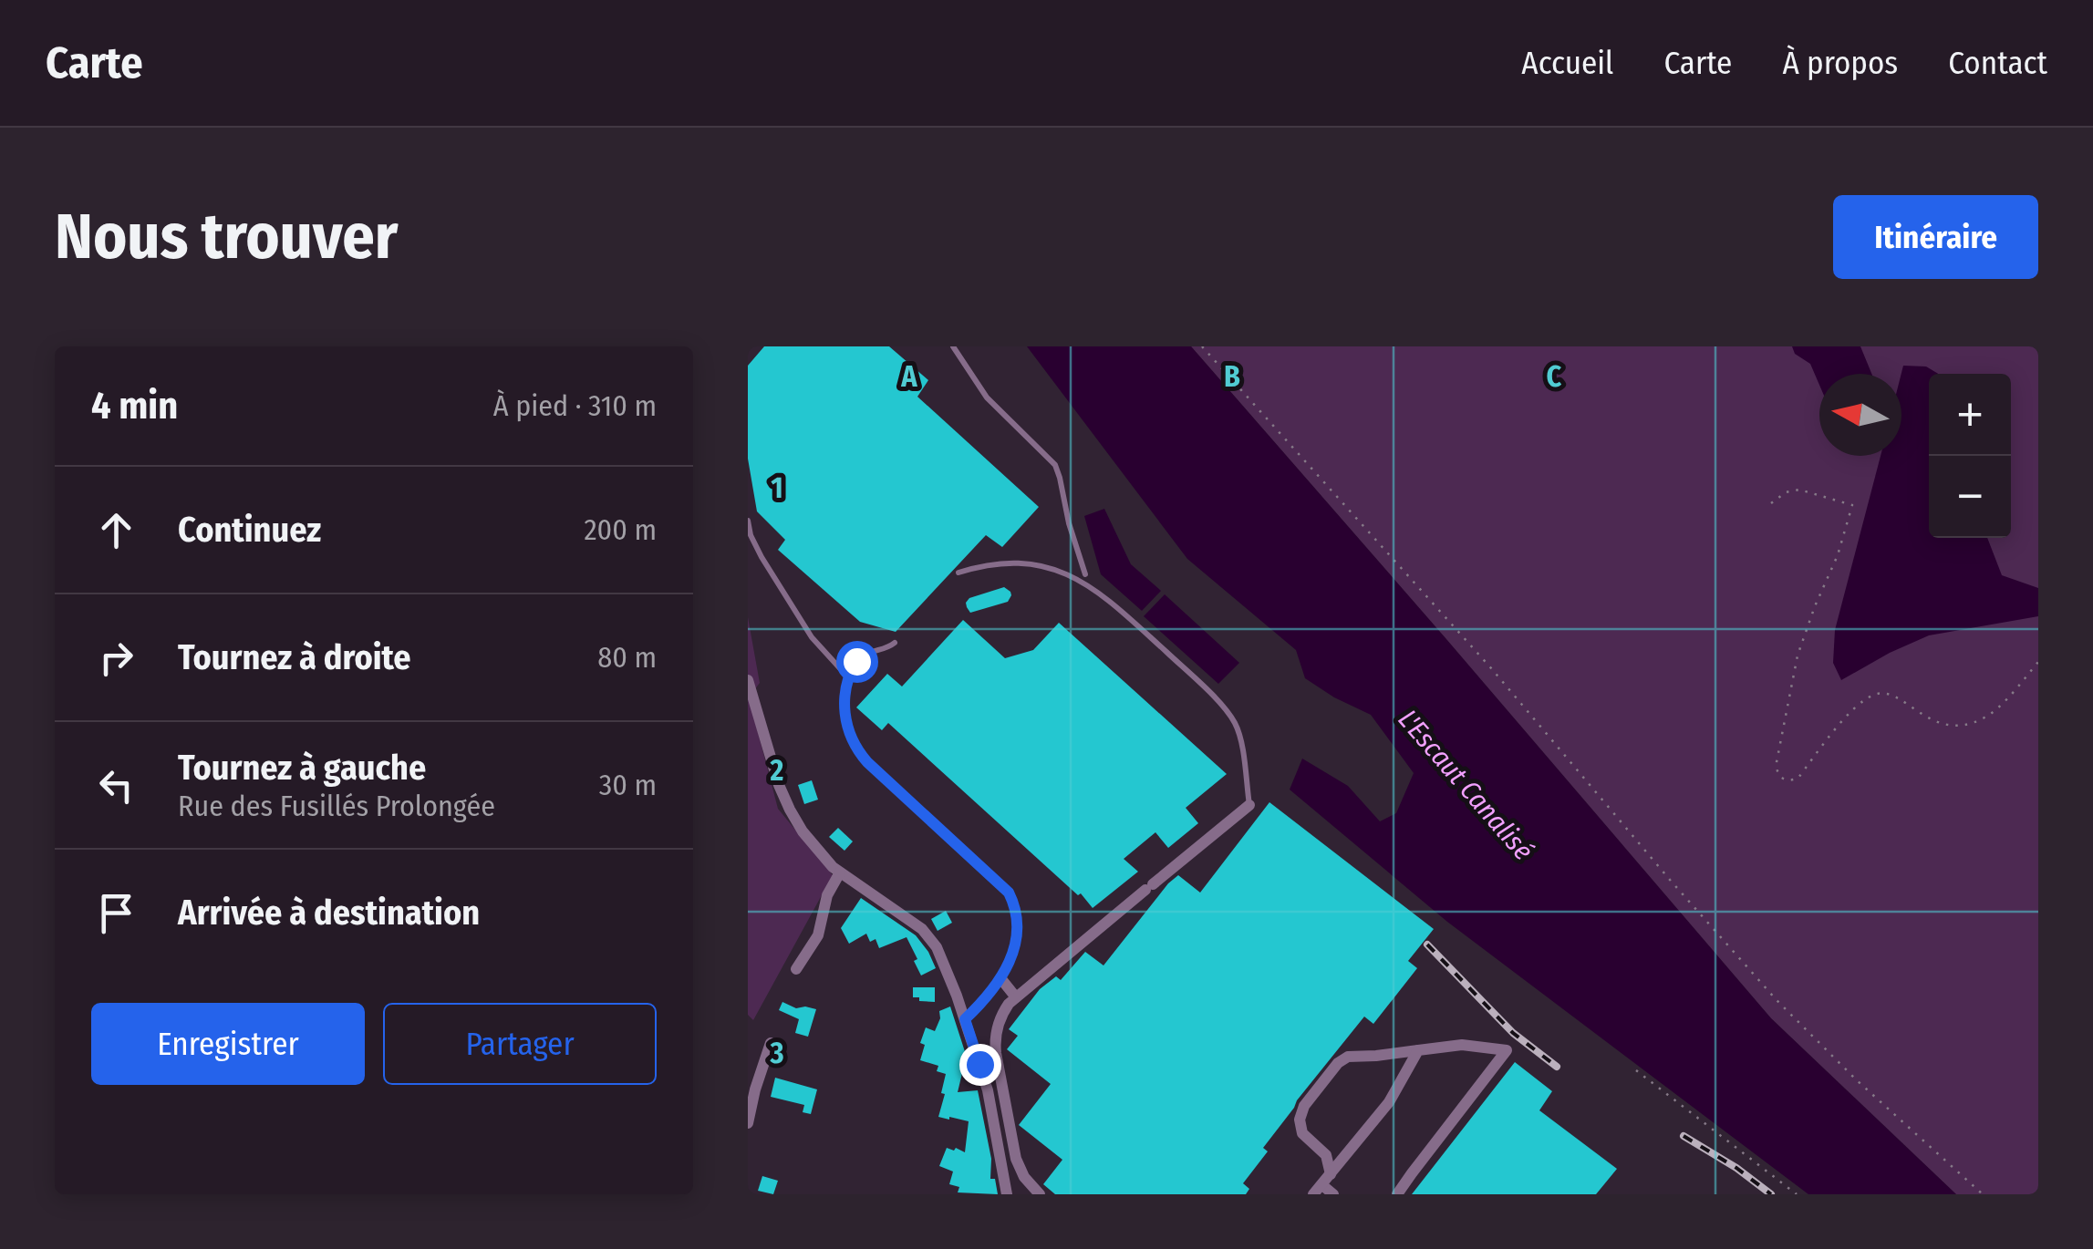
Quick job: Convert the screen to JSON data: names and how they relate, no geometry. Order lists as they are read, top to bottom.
{
  "water": ["L'Escaut Canalisé"],
  "north": "left",
  "page": {
    "header": "Carte",
    "nav": [
      "Accueil",
      "Carte",
      "À propos",
      "Contact"
    ],
    "buttons": [
      "Itinéraire",
      ["Enregistrer", "Partager"]
    ],
    "title": "Nous trouver",
    "heading": ["4 min", "À pied · 310 m"],
    "map_buttons": ["+", "−"],
    "list": [
      ["Continuez", "200 m"],
      ["Tournez à droite", "80 m"],
      ["Tournez à gauche", "Rue des Fusillés Prolongée", "30 m"],
      "Arrivée à destination"
    ]
  },
  "grid": {
    "columns": ["A", "B", "C"],
    "rows": ["1", "2", "3"]
  }
}
